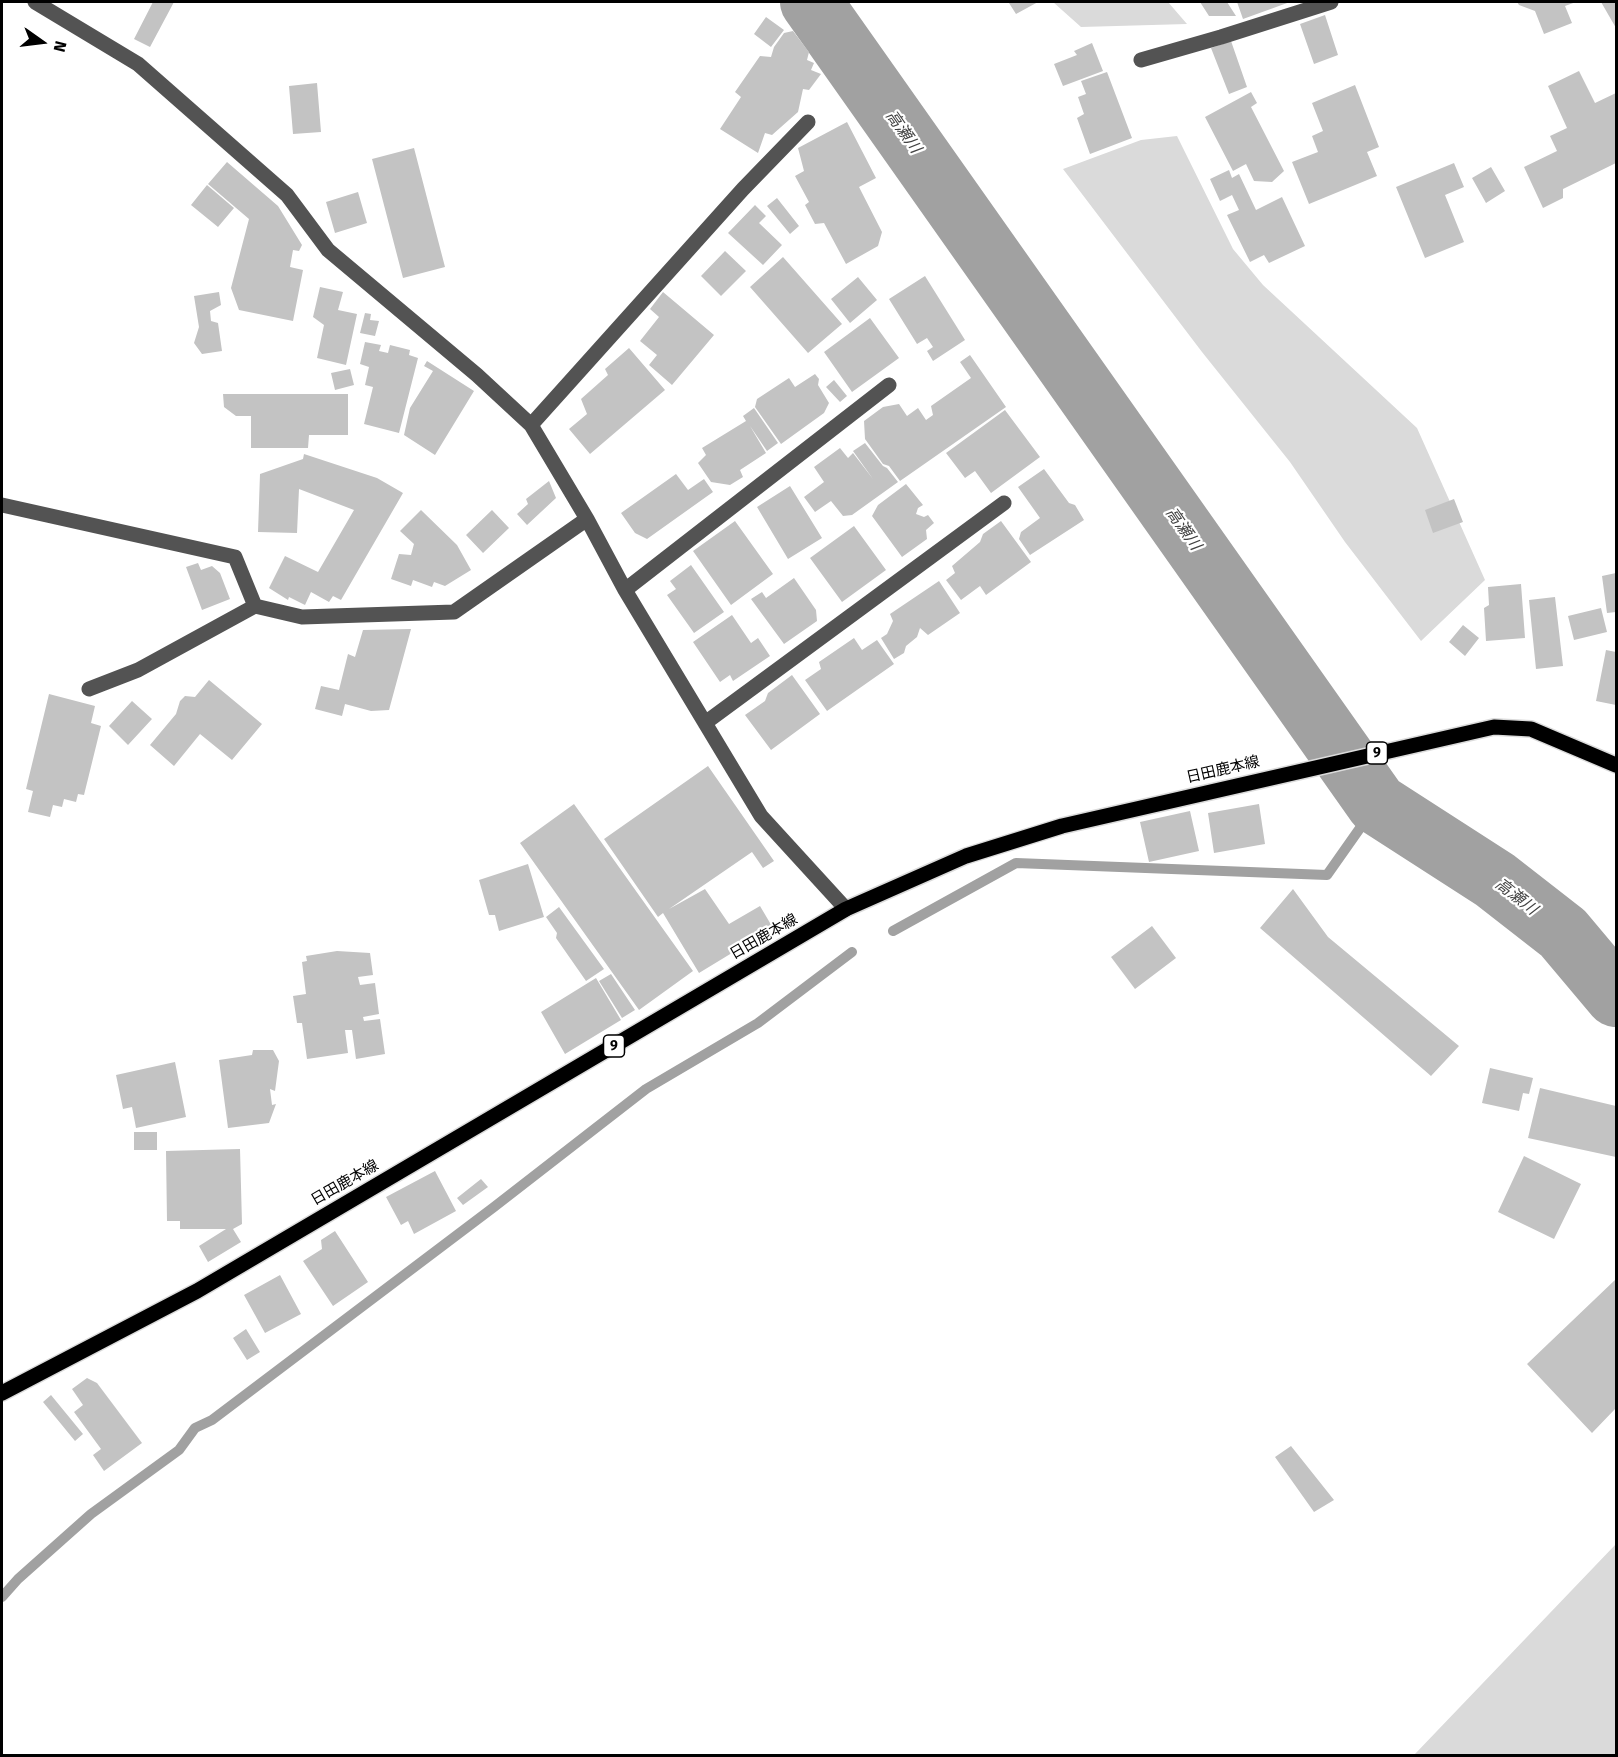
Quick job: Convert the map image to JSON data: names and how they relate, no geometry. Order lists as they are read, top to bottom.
{
  "streets": {
    "main road": ["9", "日田鹿本線"]
  },
  "water": ["高瀬川"],
  "north": "right"
}
